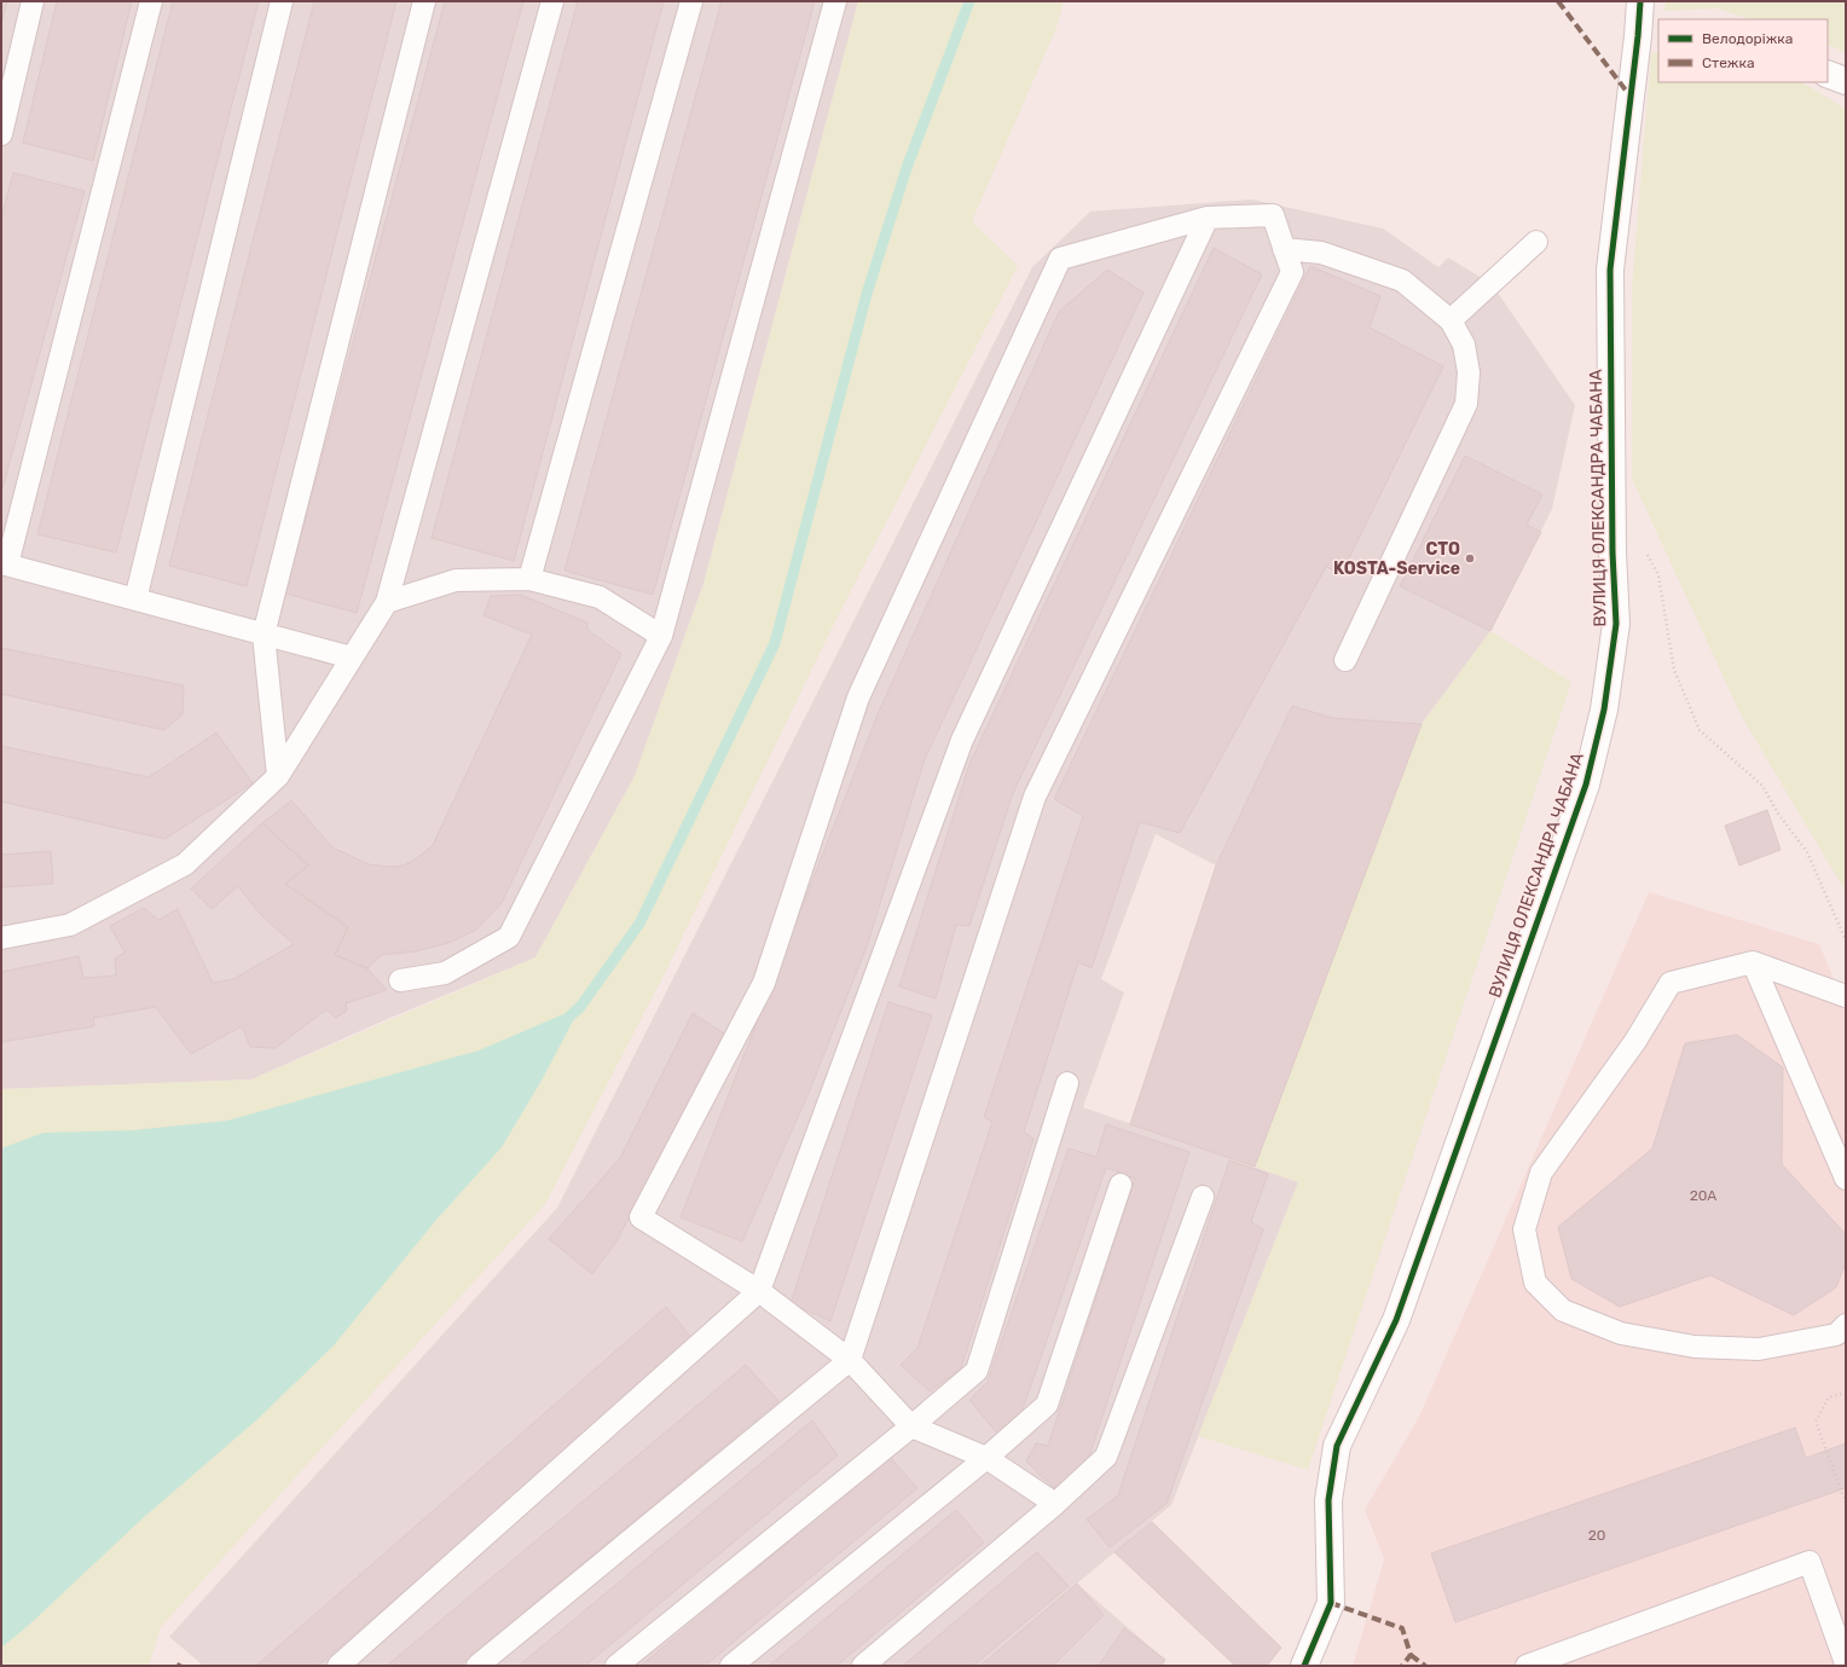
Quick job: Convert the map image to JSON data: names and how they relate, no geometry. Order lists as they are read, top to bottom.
{
  "streets": {
    "street": ["ВУЛИЦЯ ОЛЕКСАНДРА ЧАБАНА"]
  },
  "places": ["СТО KOSTA-Service"],
  "house_numbers": ["20А", "20"],
  "legend": ["Велодоріжка", "Стежка"]
}
